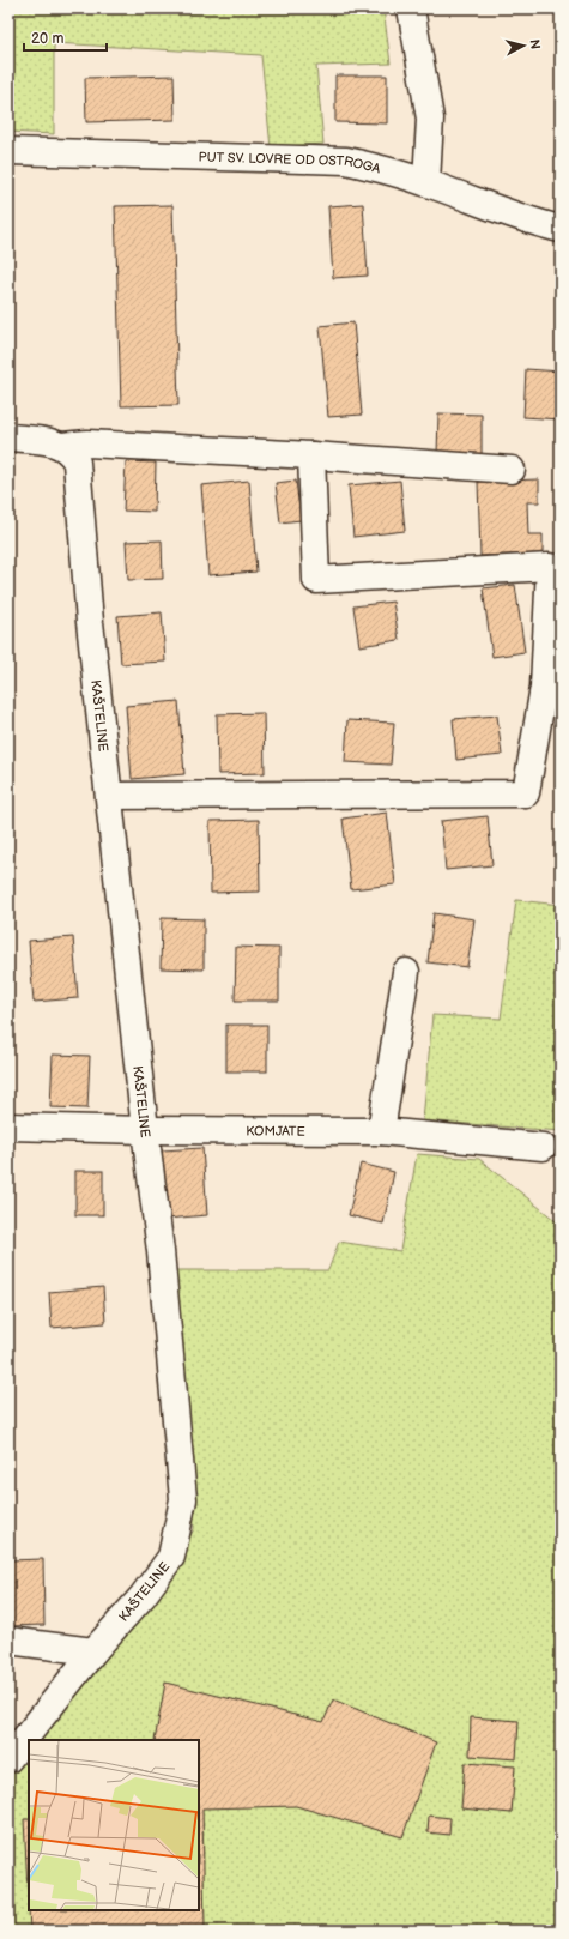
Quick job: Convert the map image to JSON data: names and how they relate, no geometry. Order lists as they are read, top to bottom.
{
  "streets": {
    "street": ["PUT SV. LOVRE OD OSTROGA", "KAŠTELINE", "KOMJATE"]
  },
  "crossings": [
    ["KAŠTELINE", "KOMJATE"]
  ],
  "scale_bar": "20 m",
  "north": "right"
}
